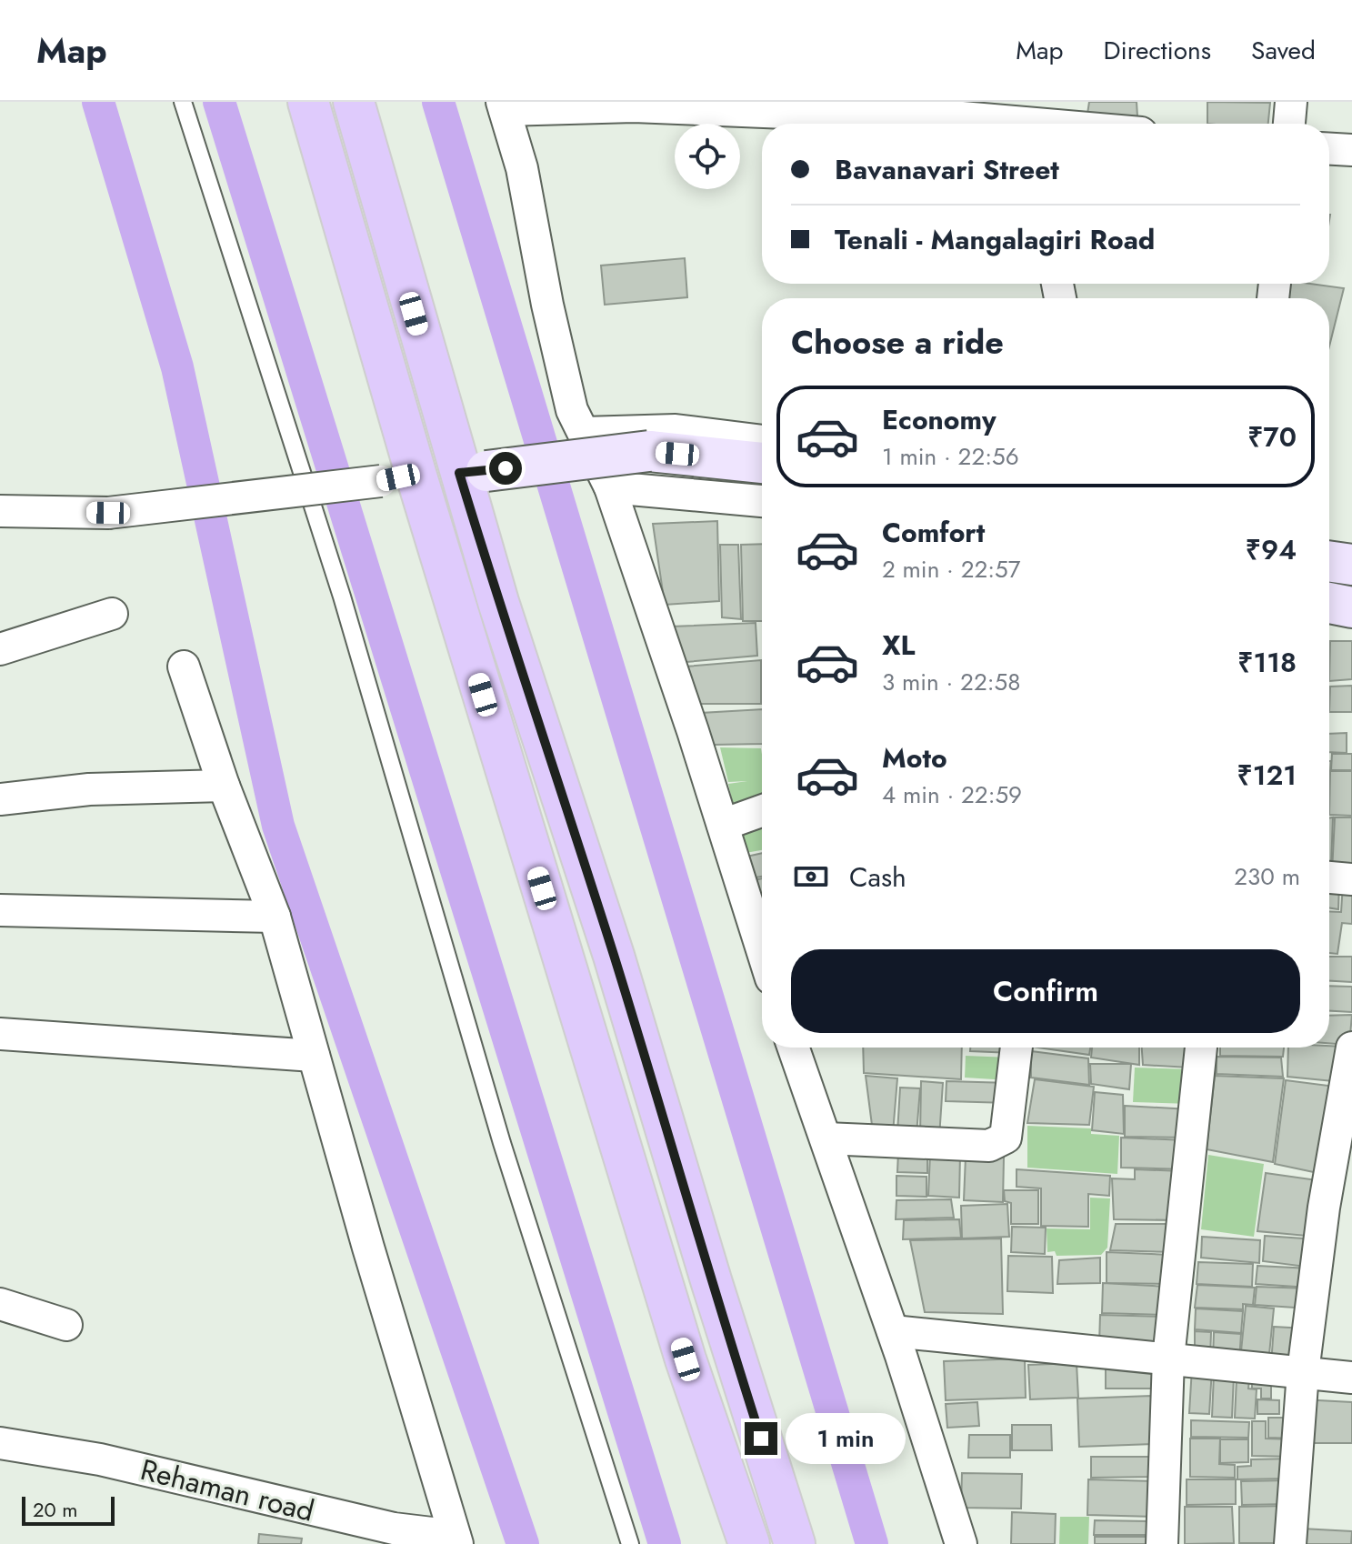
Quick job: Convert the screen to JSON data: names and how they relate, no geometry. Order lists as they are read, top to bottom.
{
  "streets": {
    "street": ["Rehaman road"]
  },
  "scale_bar": "20 m",
  "page": {
    "header": "Map",
    "nav": ["Map", "Directions", "Saved"],
    "banner": ["Bavanavari Street", "Tenali - Mangalagiri Road"],
    "heading": "Choose a ride",
    "list": [
      {
        "name": "Economy",
        "note": "1 min · 22:56",
        "value": "₹70"
      },
      {
        "name": "Comfort",
        "note": "2 min · 22:57",
        "value": "₹94"
      },
      {
        "name": "XL",
        "note": "3 min · 22:58",
        "value": "₹118"
      },
      {
        "name": "Moto",
        "note": "4 min · 22:59",
        "value": "₹121"
      }
    ],
    "pay": ["Cash", "230 m"],
    "buttons": "Confirm",
    "bubble": "1 min",
    "scale": "20 m"
  }
}
